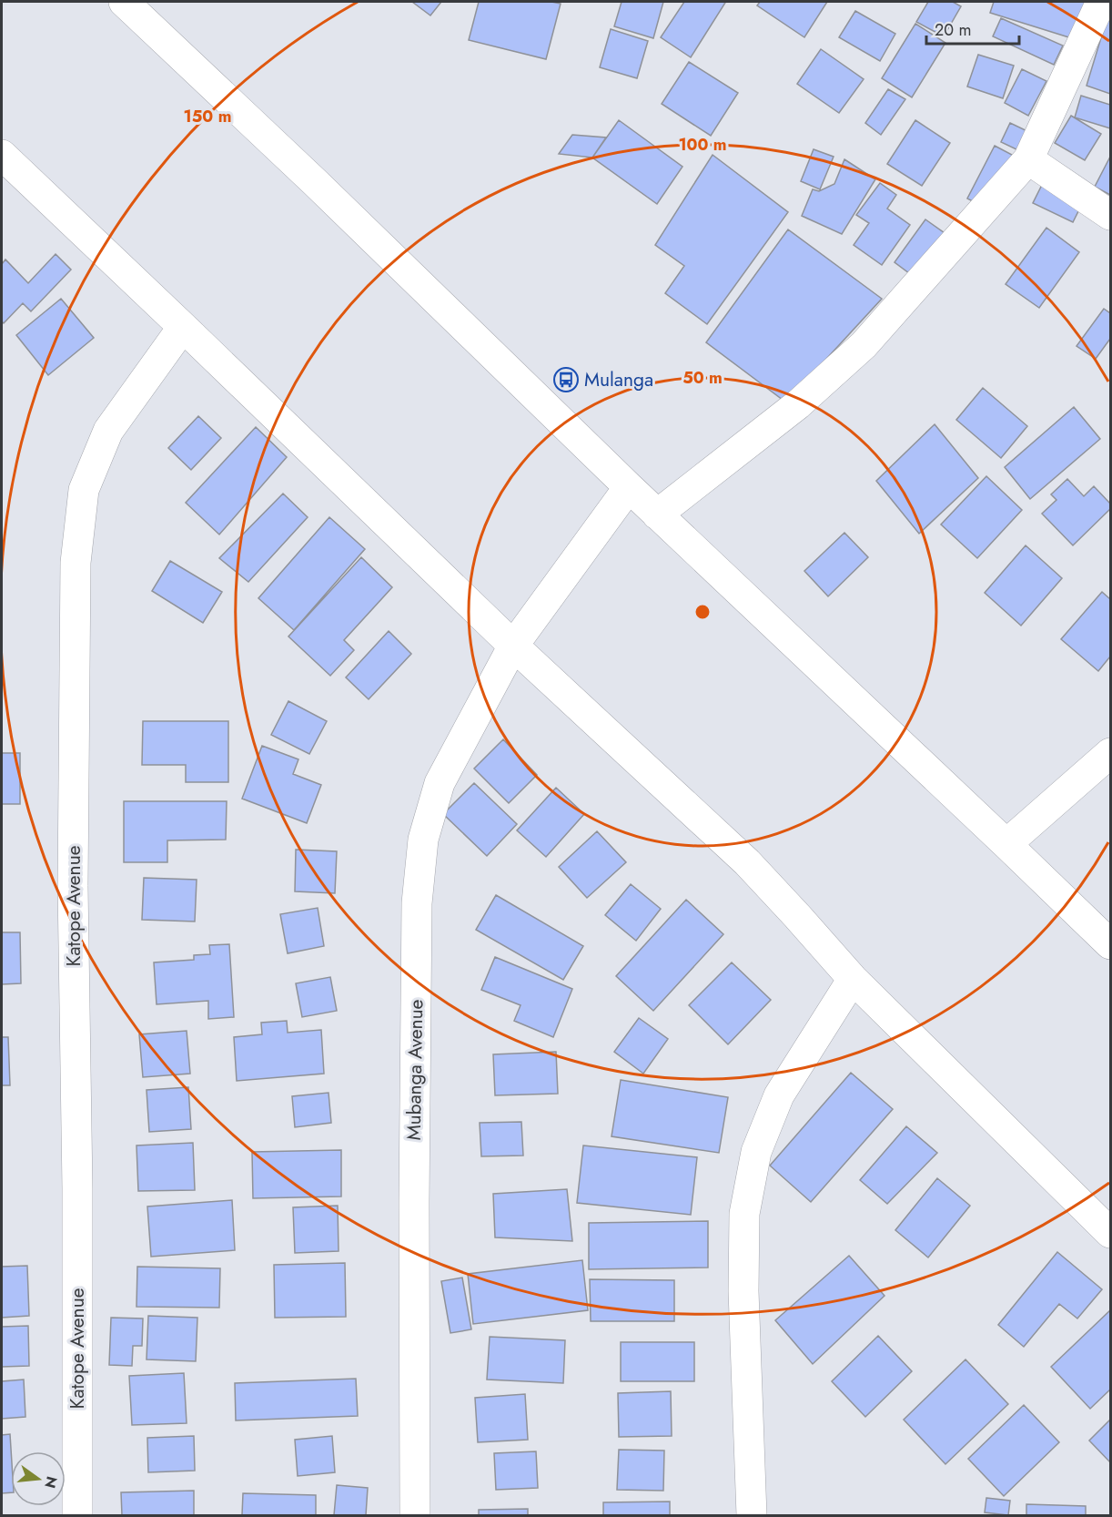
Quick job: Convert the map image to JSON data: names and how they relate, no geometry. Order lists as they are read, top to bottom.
{
  "streets": {
    "street": ["Katope Avenue", "Mubanga Avenue"]
  },
  "places": {
    "bus stop": ["Mulanga"]
  },
  "scale_bar": "20 m",
  "north": "right",
  "rings": ["150 m", "100 m", "50 m"]
}
